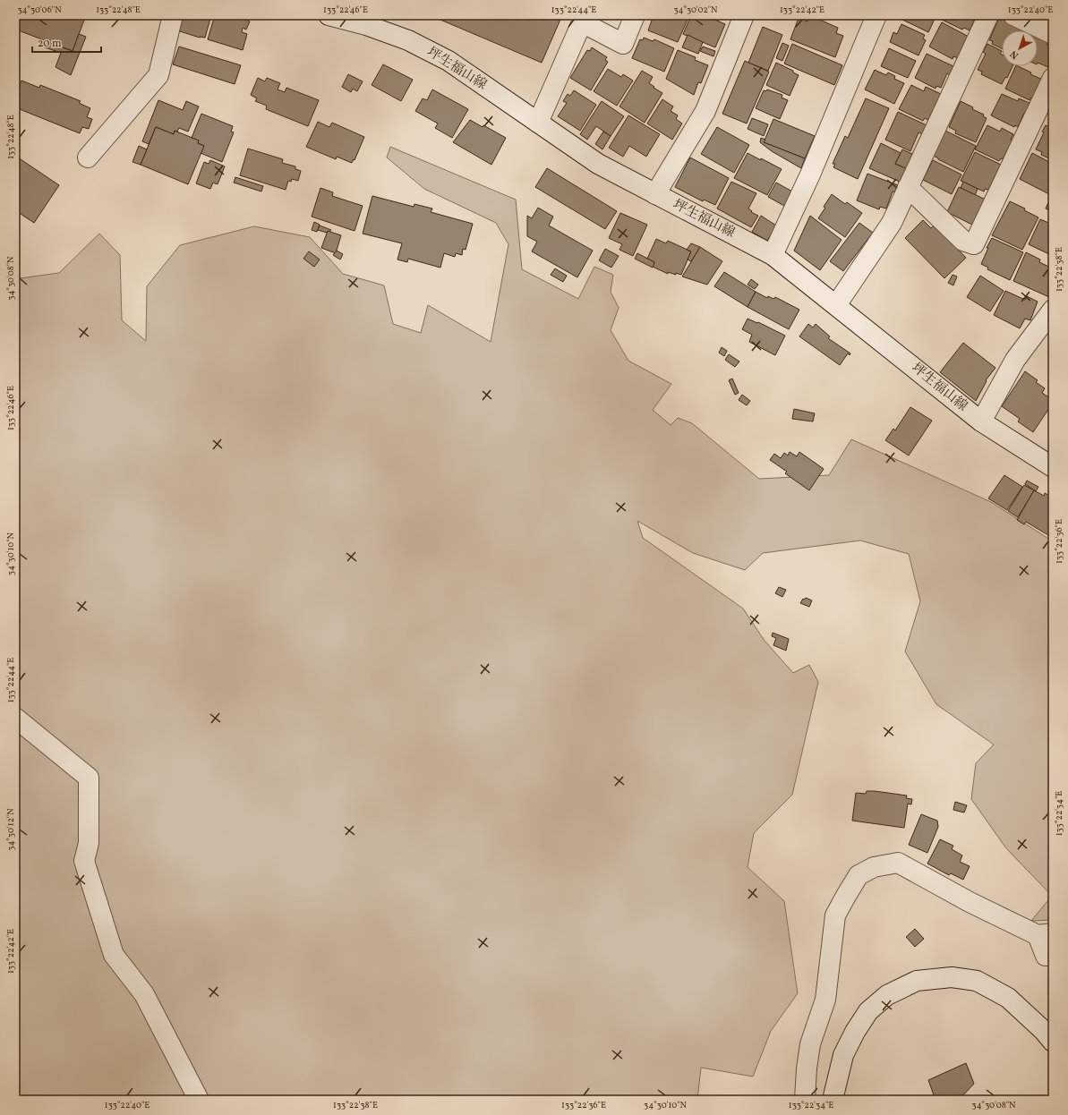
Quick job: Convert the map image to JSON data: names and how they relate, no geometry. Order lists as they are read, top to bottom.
{
  "streets": {
    "street": ["坪生福山線"]
  },
  "scale_bar": "20 m",
  "north": "bottom left",
  "coordinates": [
    "34°30'06\"N",
    "133°22'48\"E",
    "133°22'46\"E",
    "133°22'44\"E",
    "34°30'02\"N",
    "133°22'42\"E",
    "133°22'40\"E",
    "133°22'38\"E",
    "34°30'08\"N",
    "133°22'36\"E",
    "34°30'10\"N",
    "133°22'34\"E",
    "34°30'12\"N"
  ]
}
